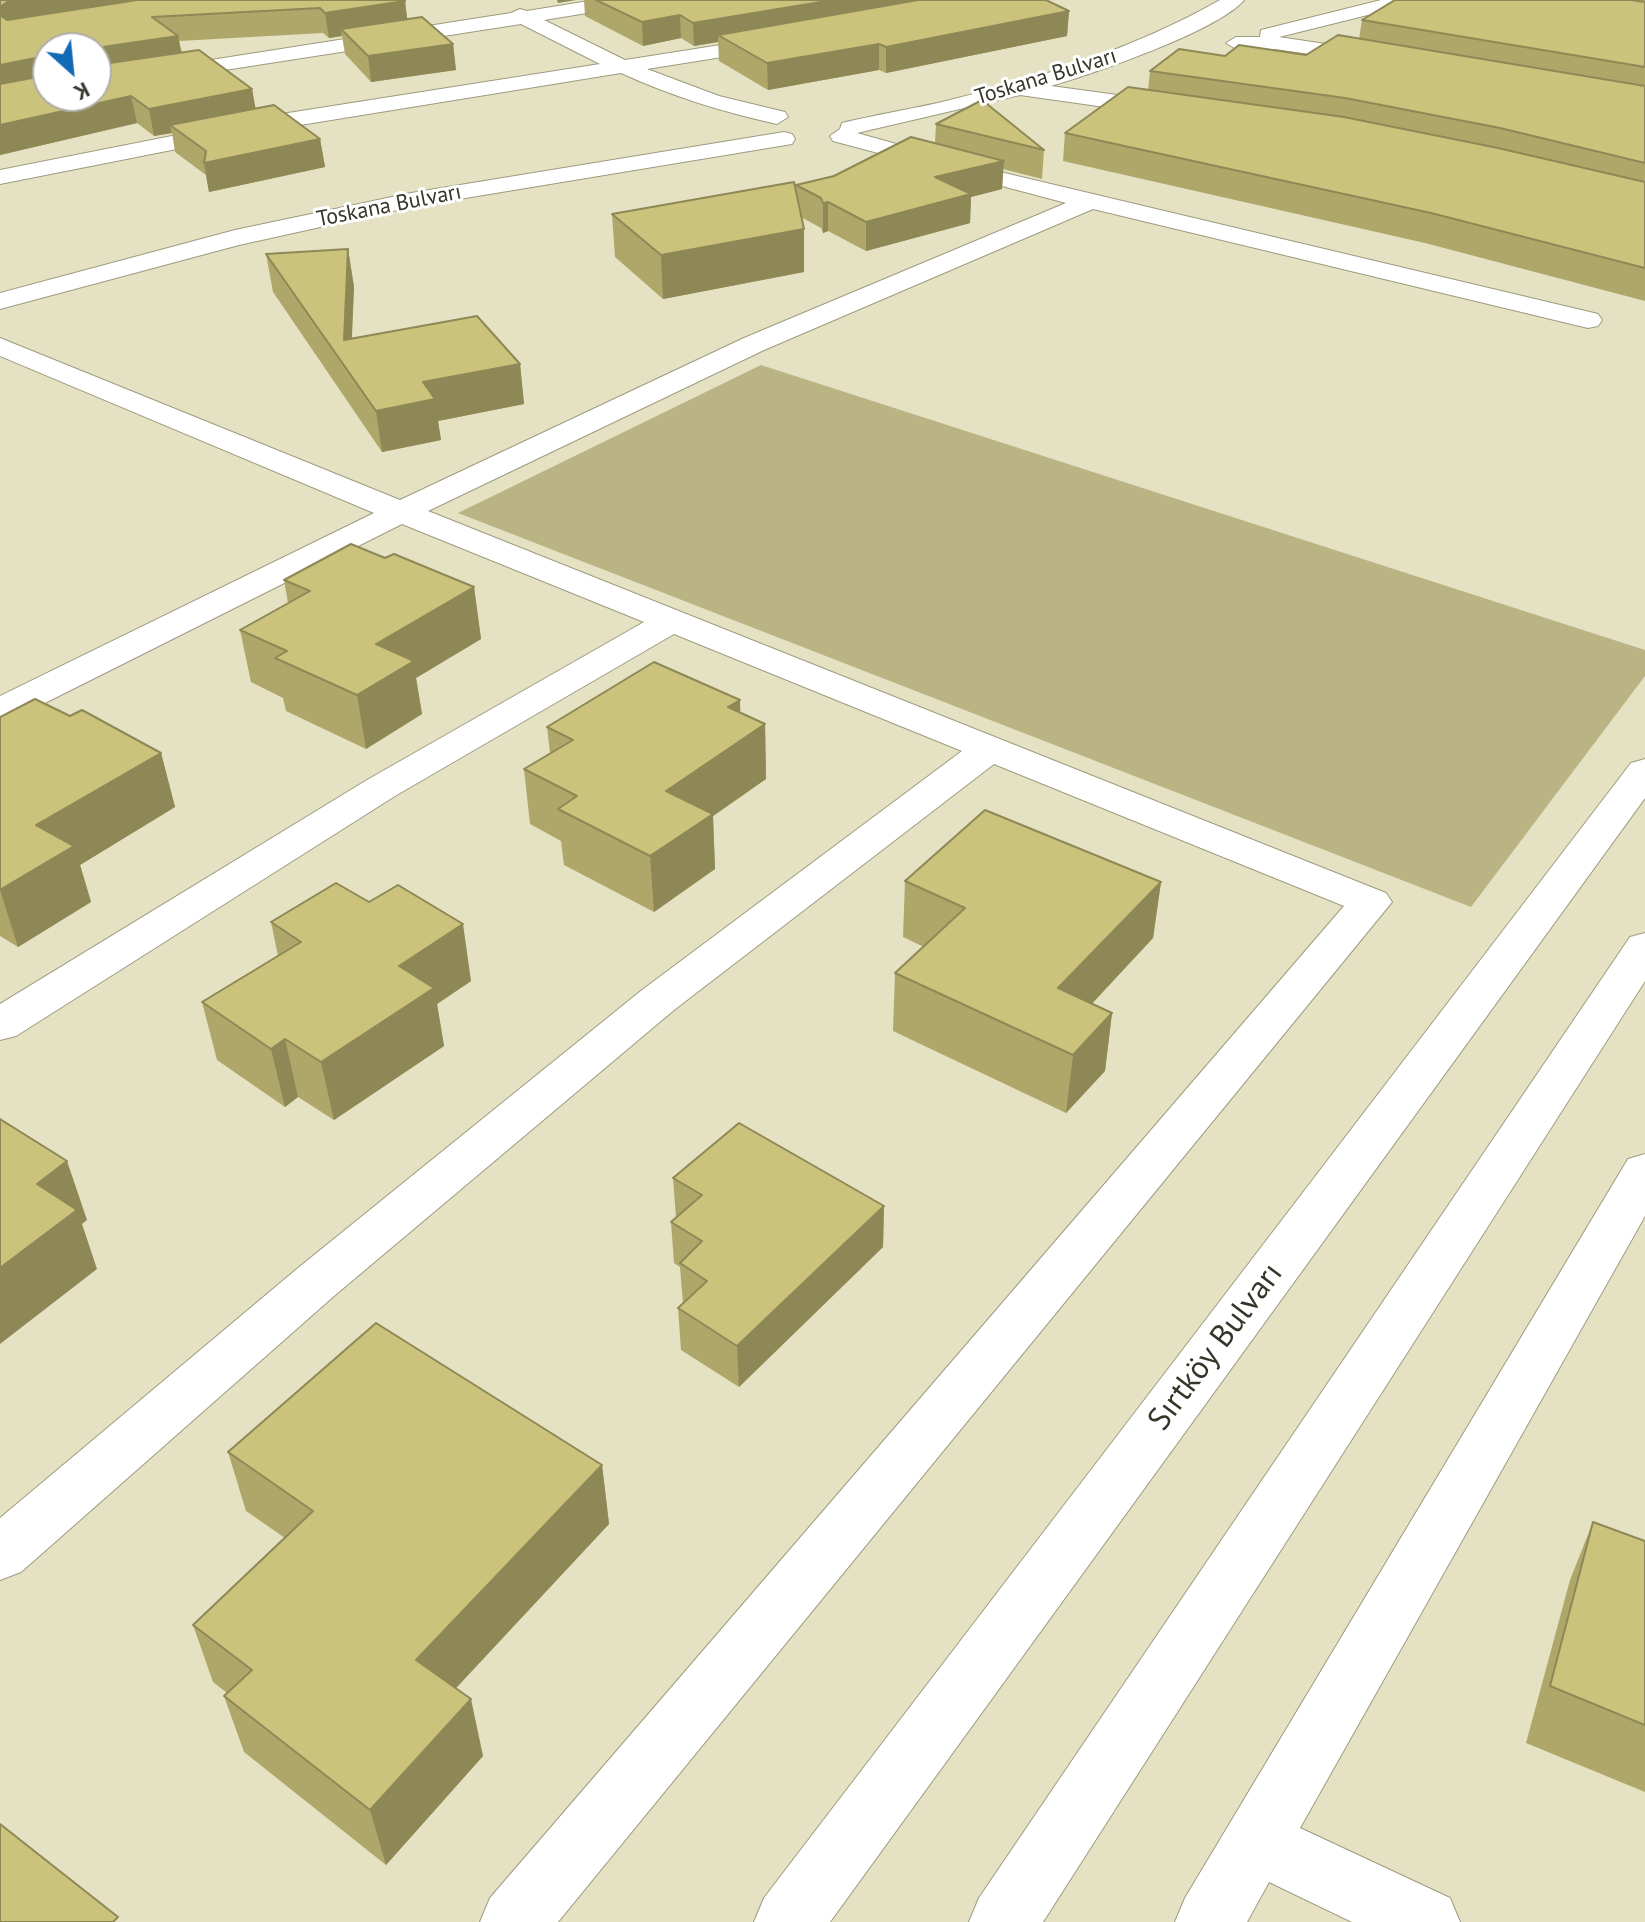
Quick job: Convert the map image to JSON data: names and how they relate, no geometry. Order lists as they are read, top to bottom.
{
  "streets": {
    "street": ["Toskana Bulvarı", "Sırtköy Bulvarı"]
  },
  "north": "bottom right"
}
